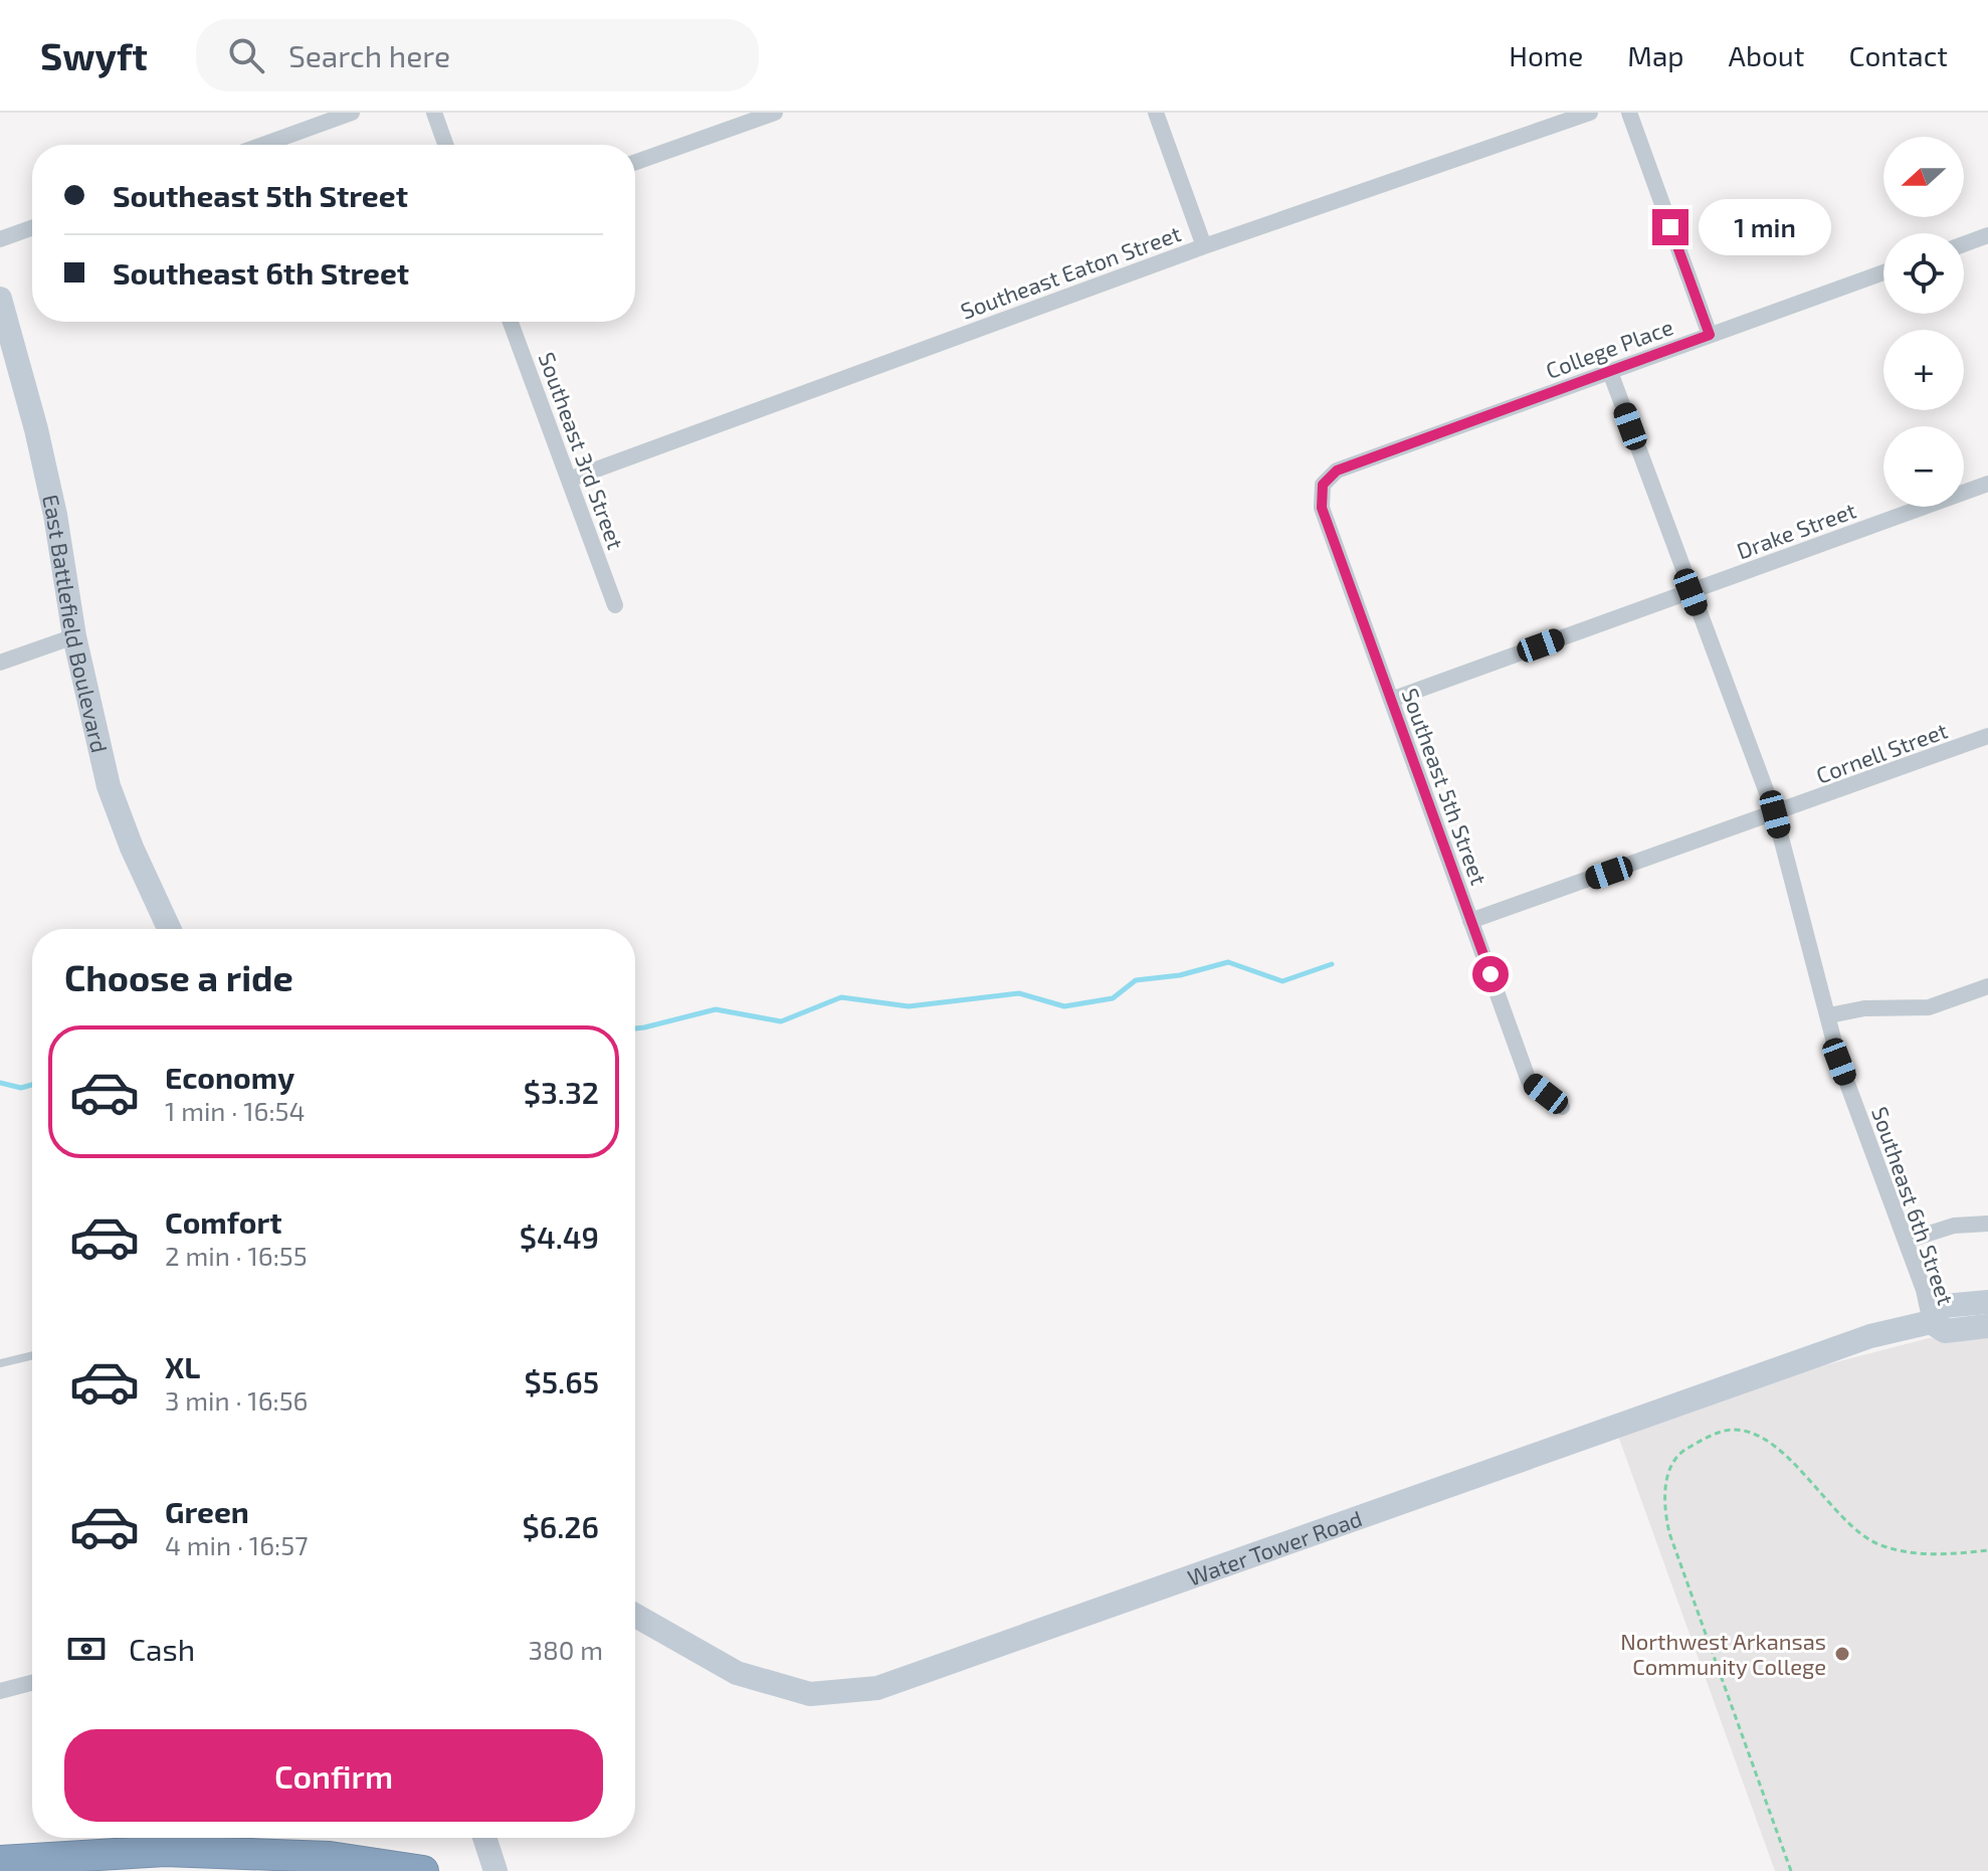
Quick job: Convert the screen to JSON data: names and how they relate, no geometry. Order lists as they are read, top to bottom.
{
  "streets": {
    "street": [
      "Southeast Eaton Street",
      "College Place",
      "Southeast 3rd Street",
      "Drake Street",
      "East Battlefield Boulevard",
      "Cornell Street",
      "Southeast 5th Street",
      "Southeast 6th Street",
      "Water Tower Road"
    ]
  },
  "crossings": [
    ["Southeast Eaton Street", "Southeast 3rd Street"],
    ["College Place", "Southeast 5th Street"],
    ["College Place", "Southeast 6th Street"],
    ["Drake Street", "Southeast 5th Street"],
    ["Drake Street", "Southeast 6th Street"],
    ["Cornell Street", "Southeast 5th Street"],
    ["Cornell Street", "Southeast 6th Street"],
    ["Southeast 6th Street", "Water Tower Road"]
  ],
  "places": ["Northwest Arkansas Community College"],
  "north": "left",
  "page": {
    "header": "Swyft",
    "search": "Search here",
    "nav": [
      "Home",
      "Map",
      "About",
      "Contact"
    ],
    "map_buttons": ["+", "−"],
    "banner": ["Southeast 5th Street", "Southeast 6th Street"],
    "bubble": "1 min",
    "heading": "Choose a ride",
    "list": [
      {
        "name": "Economy",
        "note": "1 min · 16:54",
        "value": "$3.32"
      },
      {
        "name": "Comfort",
        "note": "2 min · 16:55",
        "value": "$4.49"
      },
      {
        "name": "XL",
        "note": "3 min · 16:56",
        "value": "$5.65"
      },
      {
        "name": "Green",
        "note": "4 min · 16:57",
        "value": "$6.26"
      }
    ],
    "pay": ["Cash", "380 m"],
    "buttons": "Confirm"
  }
}
